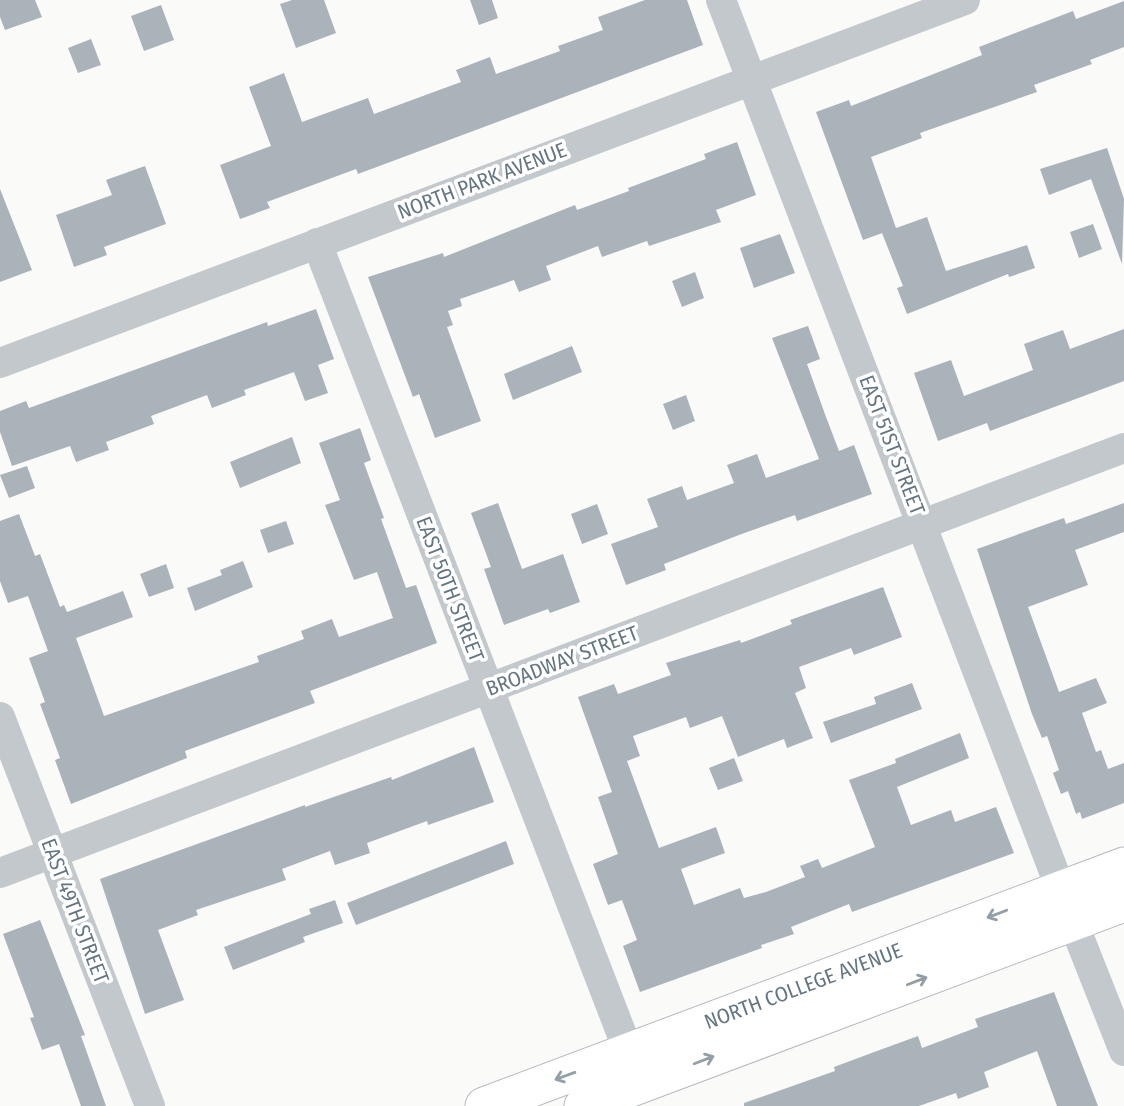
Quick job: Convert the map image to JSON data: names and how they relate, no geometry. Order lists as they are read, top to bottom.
{
  "streets": {
    "main road": ["NORTH COLLEGE AVENUE"],
    "street": [
      "NORTH PARK AVENUE",
      "EAST 51ST STREET",
      "EAST 50TH STREET",
      "BROADWAY STREET",
      "EAST 49TH STREET"
    ]
  },
  "crossings": [
    ["NORTH PARK AVENUE", "EAST 51ST STREET"],
    ["NORTH PARK AVENUE", "EAST 50TH STREET"],
    ["EAST 51ST STREET", "BROADWAY STREET"],
    ["EAST 51ST STREET", "NORTH COLLEGE AVENUE"],
    ["EAST 50TH STREET", "BROADWAY STREET"],
    ["EAST 50TH STREET", "NORTH COLLEGE AVENUE"],
    ["BROADWAY STREET", "EAST 49TH STREET"]
  ]
}
